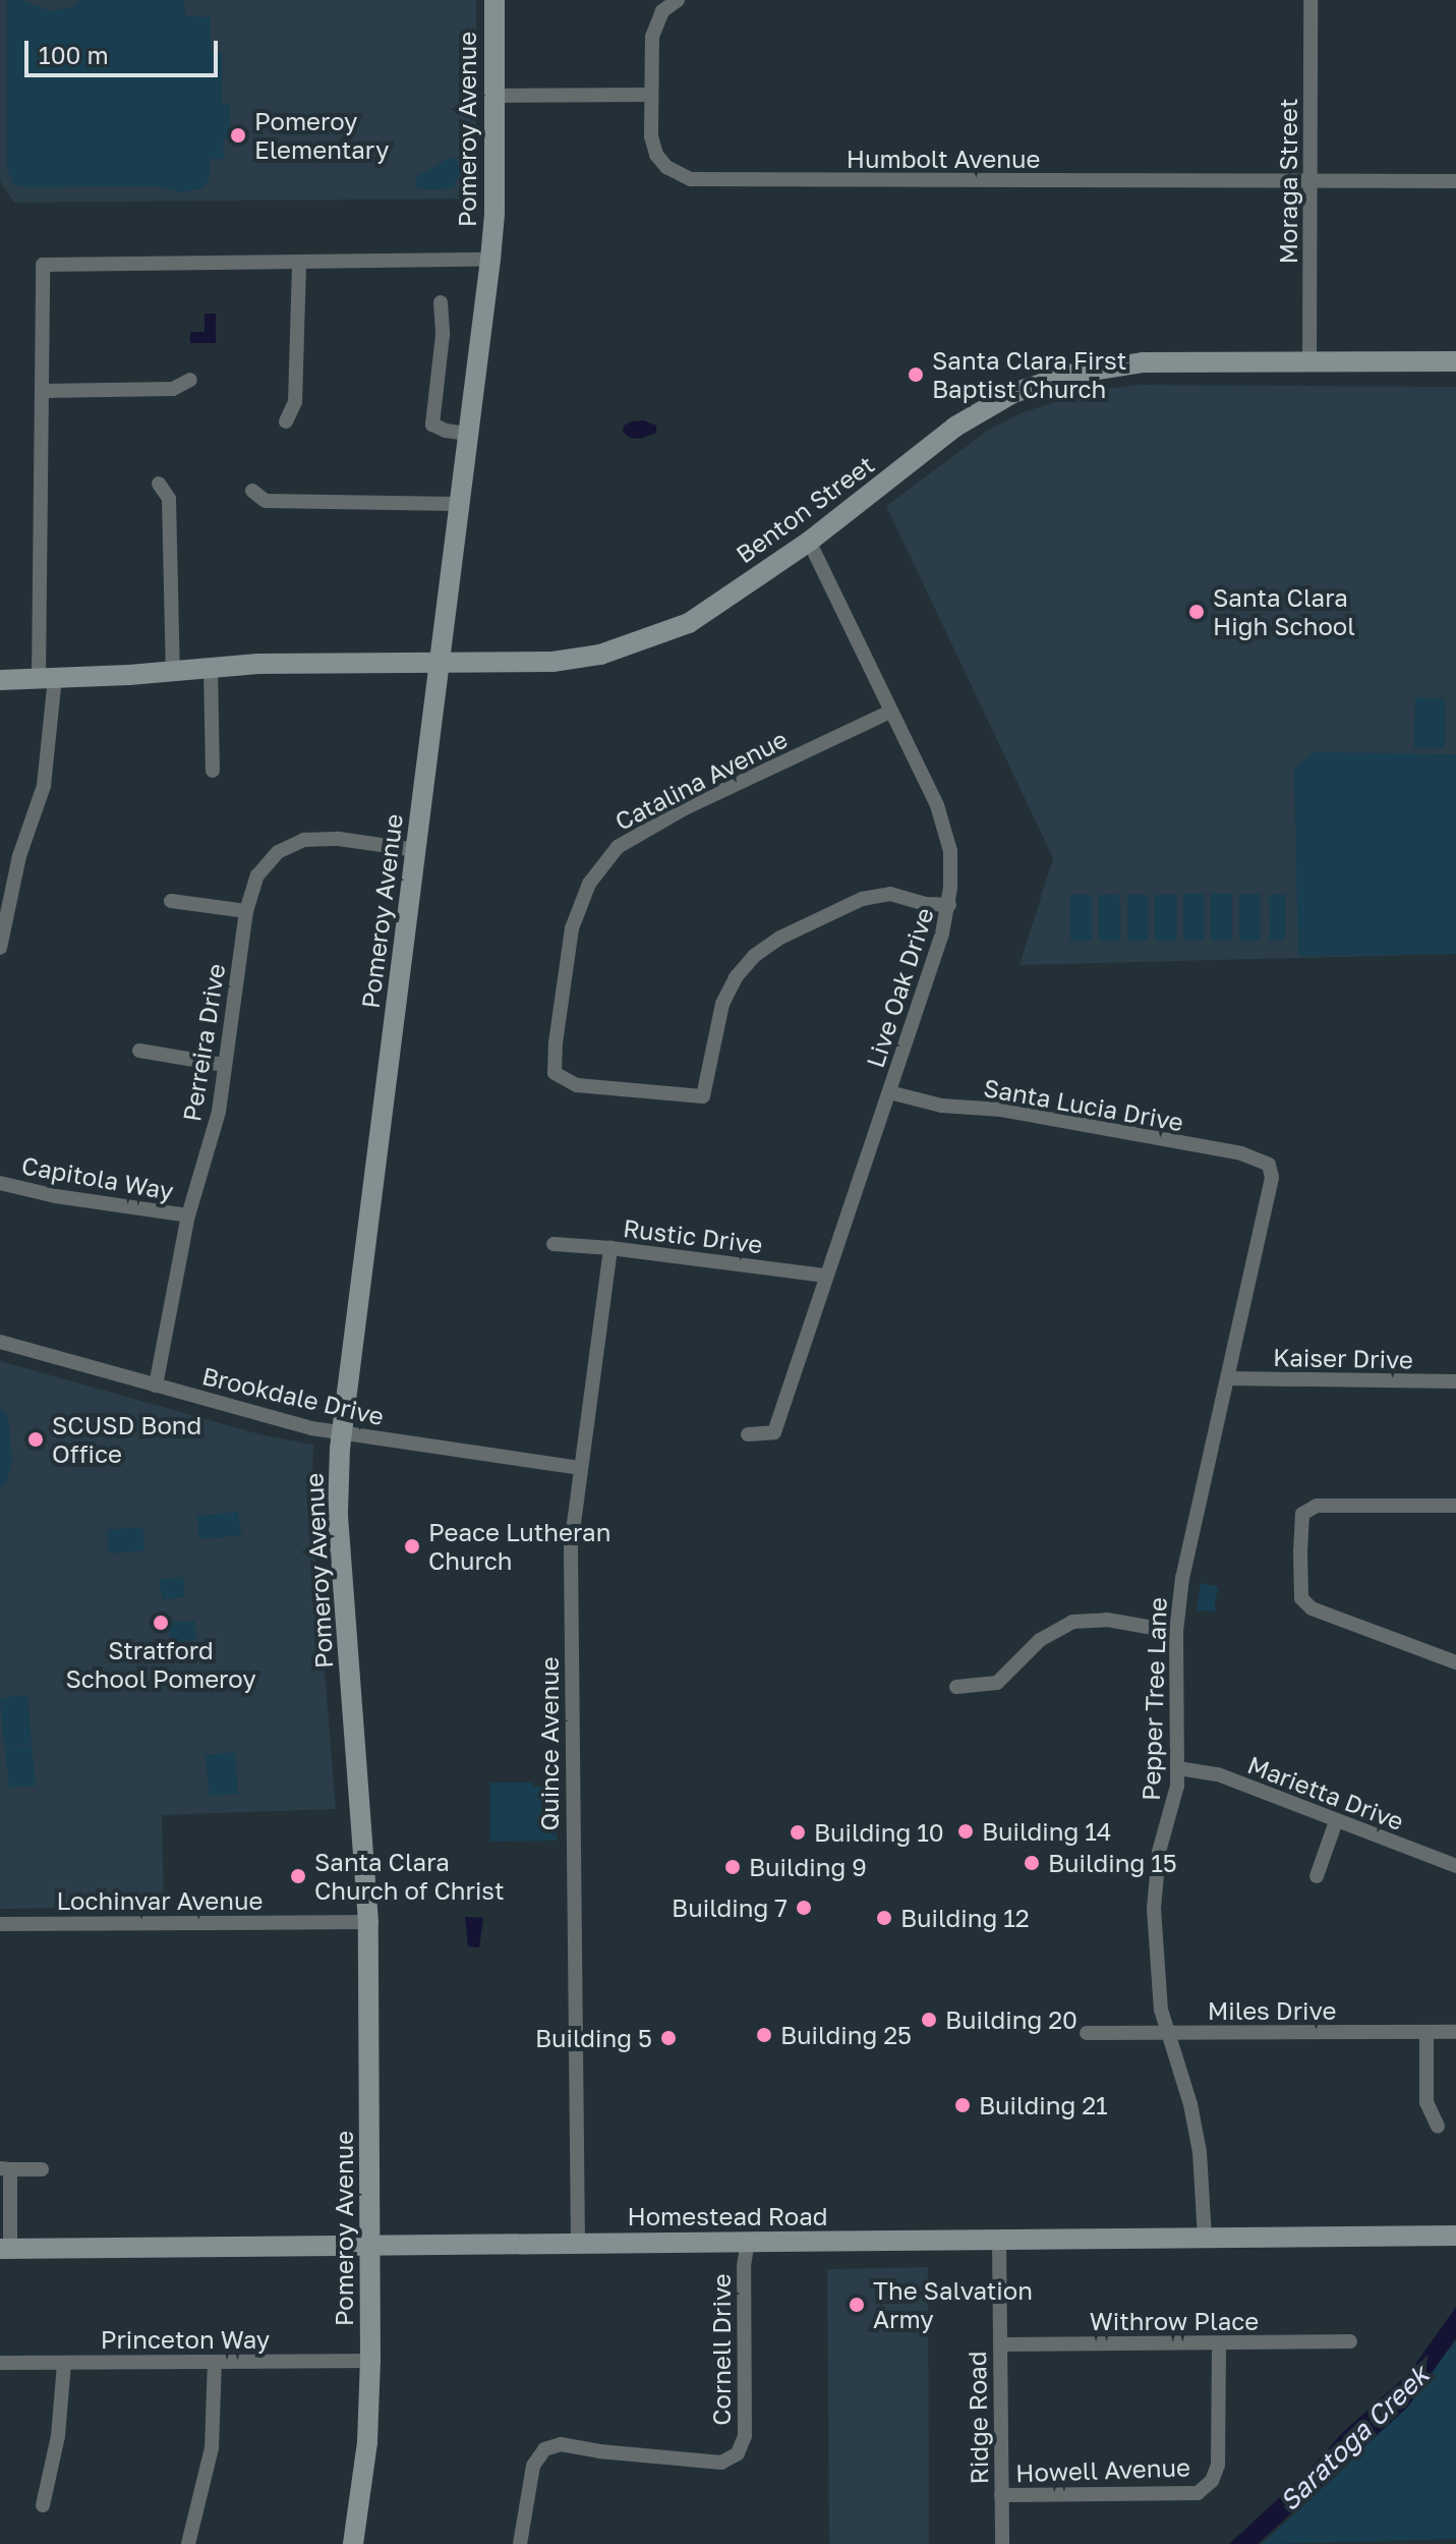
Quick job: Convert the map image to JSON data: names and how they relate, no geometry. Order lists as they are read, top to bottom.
{
  "streets": {
    "main road": ["Pomeroy Avenue", "Benton Street", "Homestead Road"],
    "street": [
      "Humbolt Avenue",
      "Moraga Street",
      "Catalina Avenue",
      "Live Oak Drive",
      "Perreira Drive",
      "Santa Lucia Drive",
      "Capitola Way",
      "Rustic Drive",
      "Kaiser Drive",
      "Brookdale Drive",
      "Pepper Tree Lane",
      "Quince Avenue",
      "Marietta Drive",
      "Lochinvar Avenue",
      "Miles Drive",
      "Withrow Place",
      "Princeton Way",
      "Cornell Drive",
      "Ridge Road",
      "Howell Avenue"
    ]
  },
  "crossings": [
    ["Pomeroy Avenue", "Benton Street"],
    ["Pomeroy Avenue", "Perreira Drive"],
    ["Pomeroy Avenue", "Brookdale Drive"],
    ["Pomeroy Avenue", "Lochinvar Avenue"],
    ["Pomeroy Avenue", "Homestead Road"],
    ["Pomeroy Avenue", "Princeton Way"],
    ["Humbolt Avenue", "Moraga Street"],
    ["Moraga Street", "Benton Street"],
    ["Benton Street", "Live Oak Drive"],
    ["Catalina Avenue", "Live Oak Drive"],
    ["Live Oak Drive", "Santa Lucia Drive"],
    ["Live Oak Drive", "Rustic Drive"],
    ["Perreira Drive", "Capitola Way"],
    ["Perreira Drive", "Brookdale Drive"],
    ["Santa Lucia Drive", "Pepper Tree Lane"],
    ["Rustic Drive", "Quince Avenue"],
    ["Kaiser Drive", "Pepper Tree Lane"],
    ["Brookdale Drive", "Quince Avenue"],
    ["Pepper Tree Lane", "Marietta Drive"],
    ["Pepper Tree Lane", "Miles Drive"],
    ["Pepper Tree Lane", "Homestead Road"],
    ["Quince Avenue", "Homestead Road"],
    ["Homestead Road", "Cornell Drive"],
    ["Homestead Road", "Ridge Road"],
    ["Withrow Place", "Ridge Road"],
    ["Withrow Place", "Howell Avenue"],
    ["Ridge Road", "Howell Avenue"]
  ],
  "water": ["Saratoga Creek"],
  "places": [
    "Pomeroy Elementary",
    "Santa Clara First Baptist Church",
    "Santa Clara High School",
    "SCUSD Bond Office",
    "Peace Lutheran Church",
    "Stratford School Pomeroy",
    "Building 14",
    "Building 10",
    "Building 15",
    "Building 9",
    "Santa Clara Church of Christ",
    "Building 7",
    "Building 12",
    "Building 20",
    "Building 25",
    "Building 5",
    "Building 21",
    "The Salvation Army"
  ],
  "scale_bar": "100 m"
}
